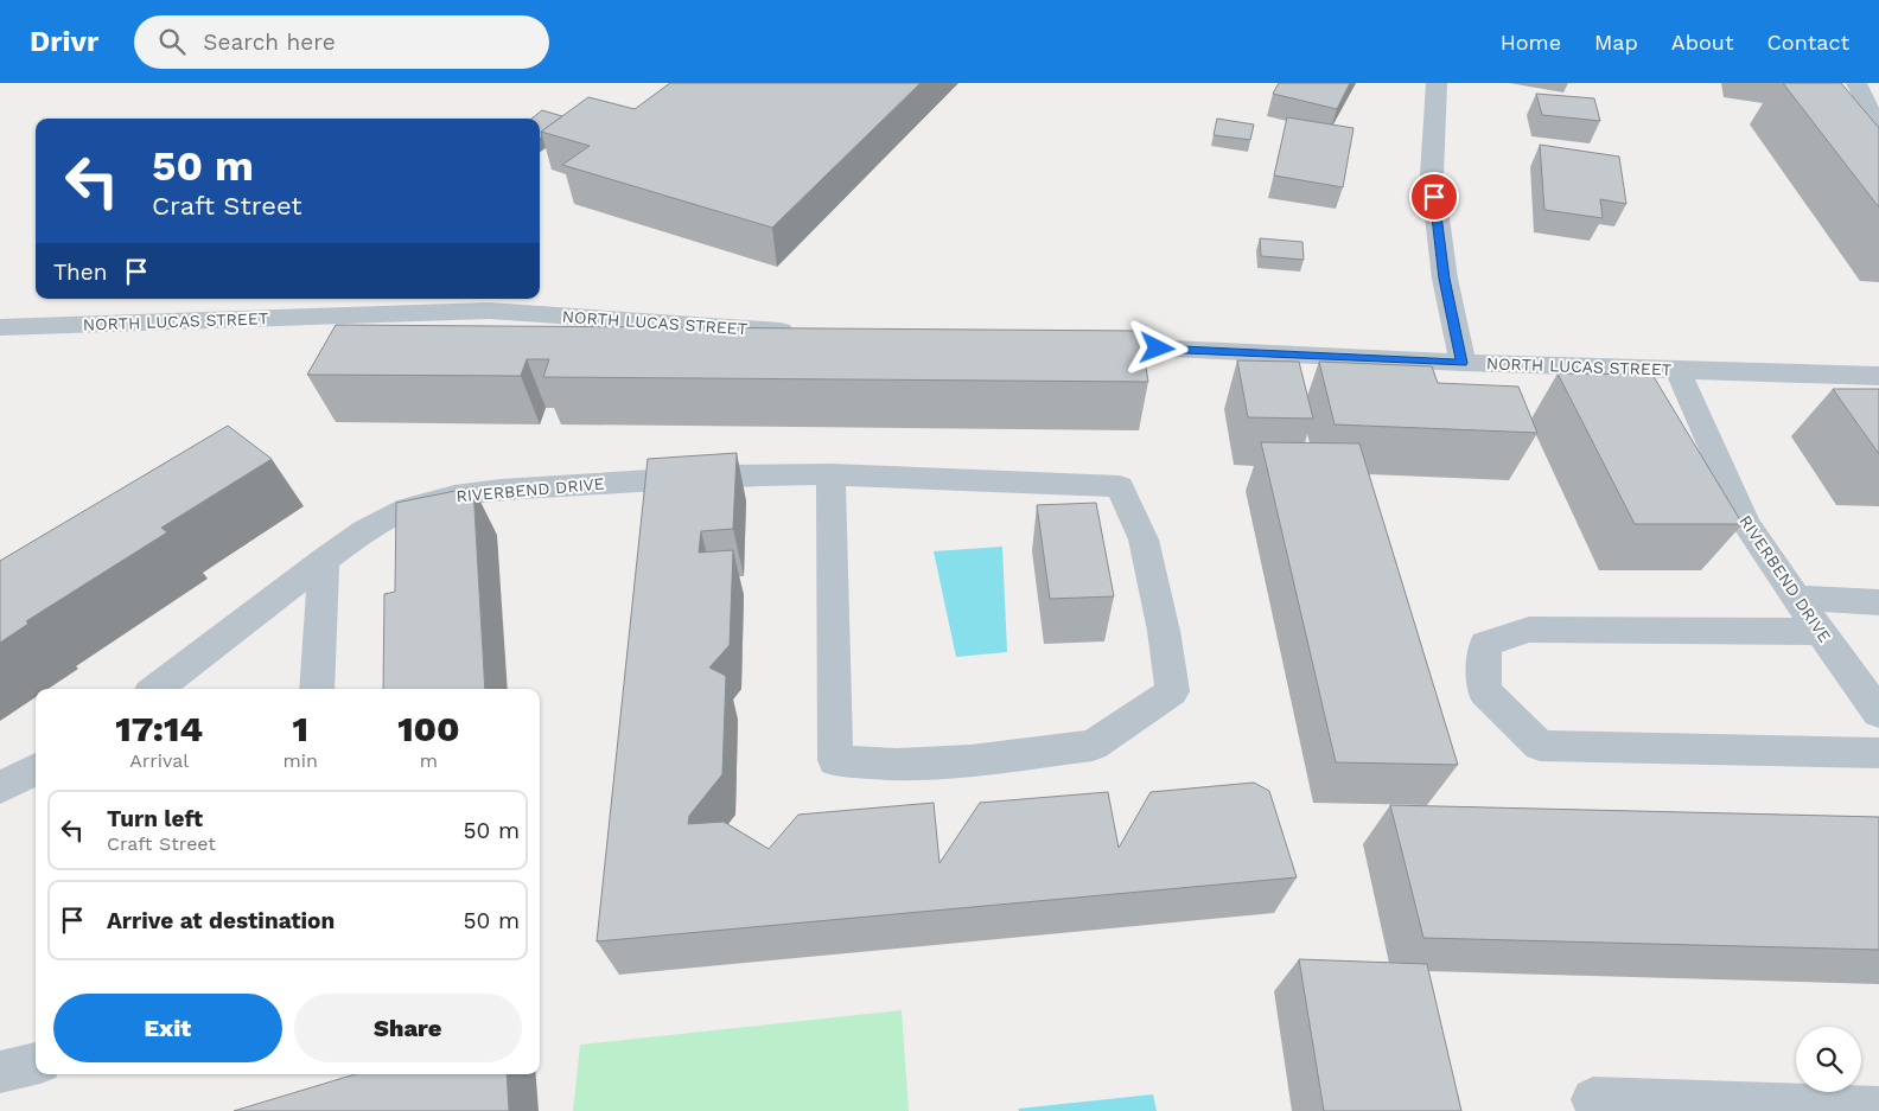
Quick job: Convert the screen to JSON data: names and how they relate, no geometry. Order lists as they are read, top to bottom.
{
  "streets": {
    "street": ["NORTH LUCAS STREET", "RIVERBEND DRIVE"]
  },
  "crossings": [
    ["NORTH LUCAS STREET", "RIVERBEND DRIVE"]
  ],
  "page": {
    "header": "Drivr",
    "search": "Search here",
    "nav": [
      "Home",
      "Map",
      "About",
      "Contact"
    ],
    "turn": ["50 m", "Craft Street"],
    "then": "Then",
    "eta": [
      "17:14",
      "Arrival",
      "1",
      "min",
      "100",
      "m"
    ],
    "list": [
      {
        "name": "Turn left",
        "note": "Craft Street",
        "value": "50 m"
      },
      {
        "name": "Arrive at destination",
        "value": "50 m"
      }
    ],
    "buttons": ["Exit", "Share"]
  }
}
